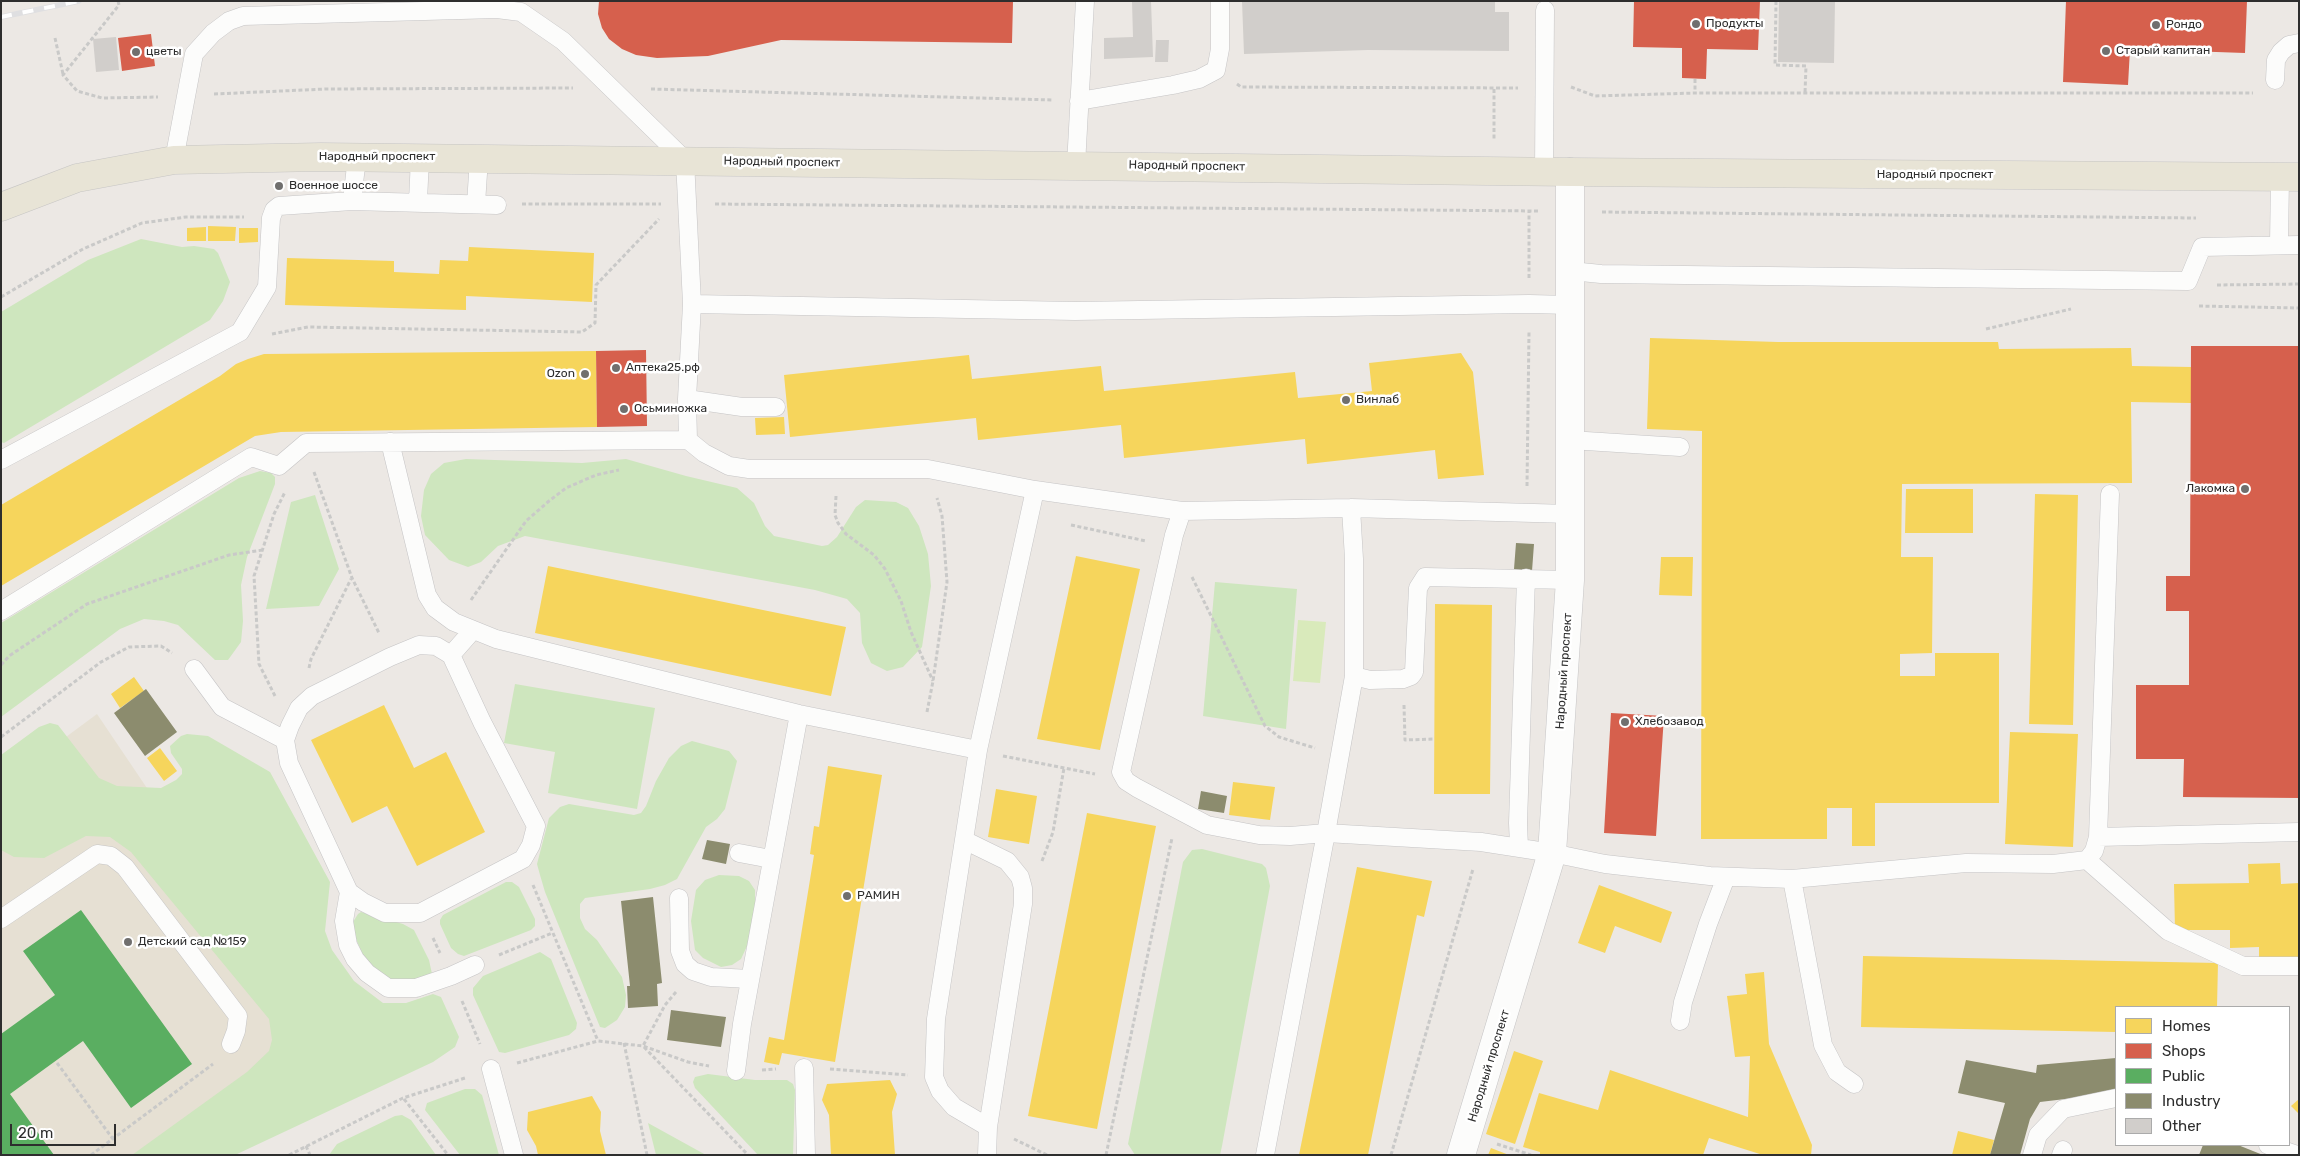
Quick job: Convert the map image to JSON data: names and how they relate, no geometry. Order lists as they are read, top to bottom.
{
  "streets": {
    "main road": ["Народный проспект"]
  },
  "places": [
    "Продукты",
    "Рондо",
    "Старый капитан",
    "цветы",
    "Военное шоссе",
    "Аптека25.рф",
    "Ozon",
    "Винлаб",
    "Осьминожка",
    "Лакомка",
    "Хлебозавод",
    "РАМИН",
    "Детский сад №159"
  ],
  "legend": [
    "Homes",
    "Shops",
    "Public",
    "Industry",
    "Other"
  ],
  "scale_bar": "20 m"
}
